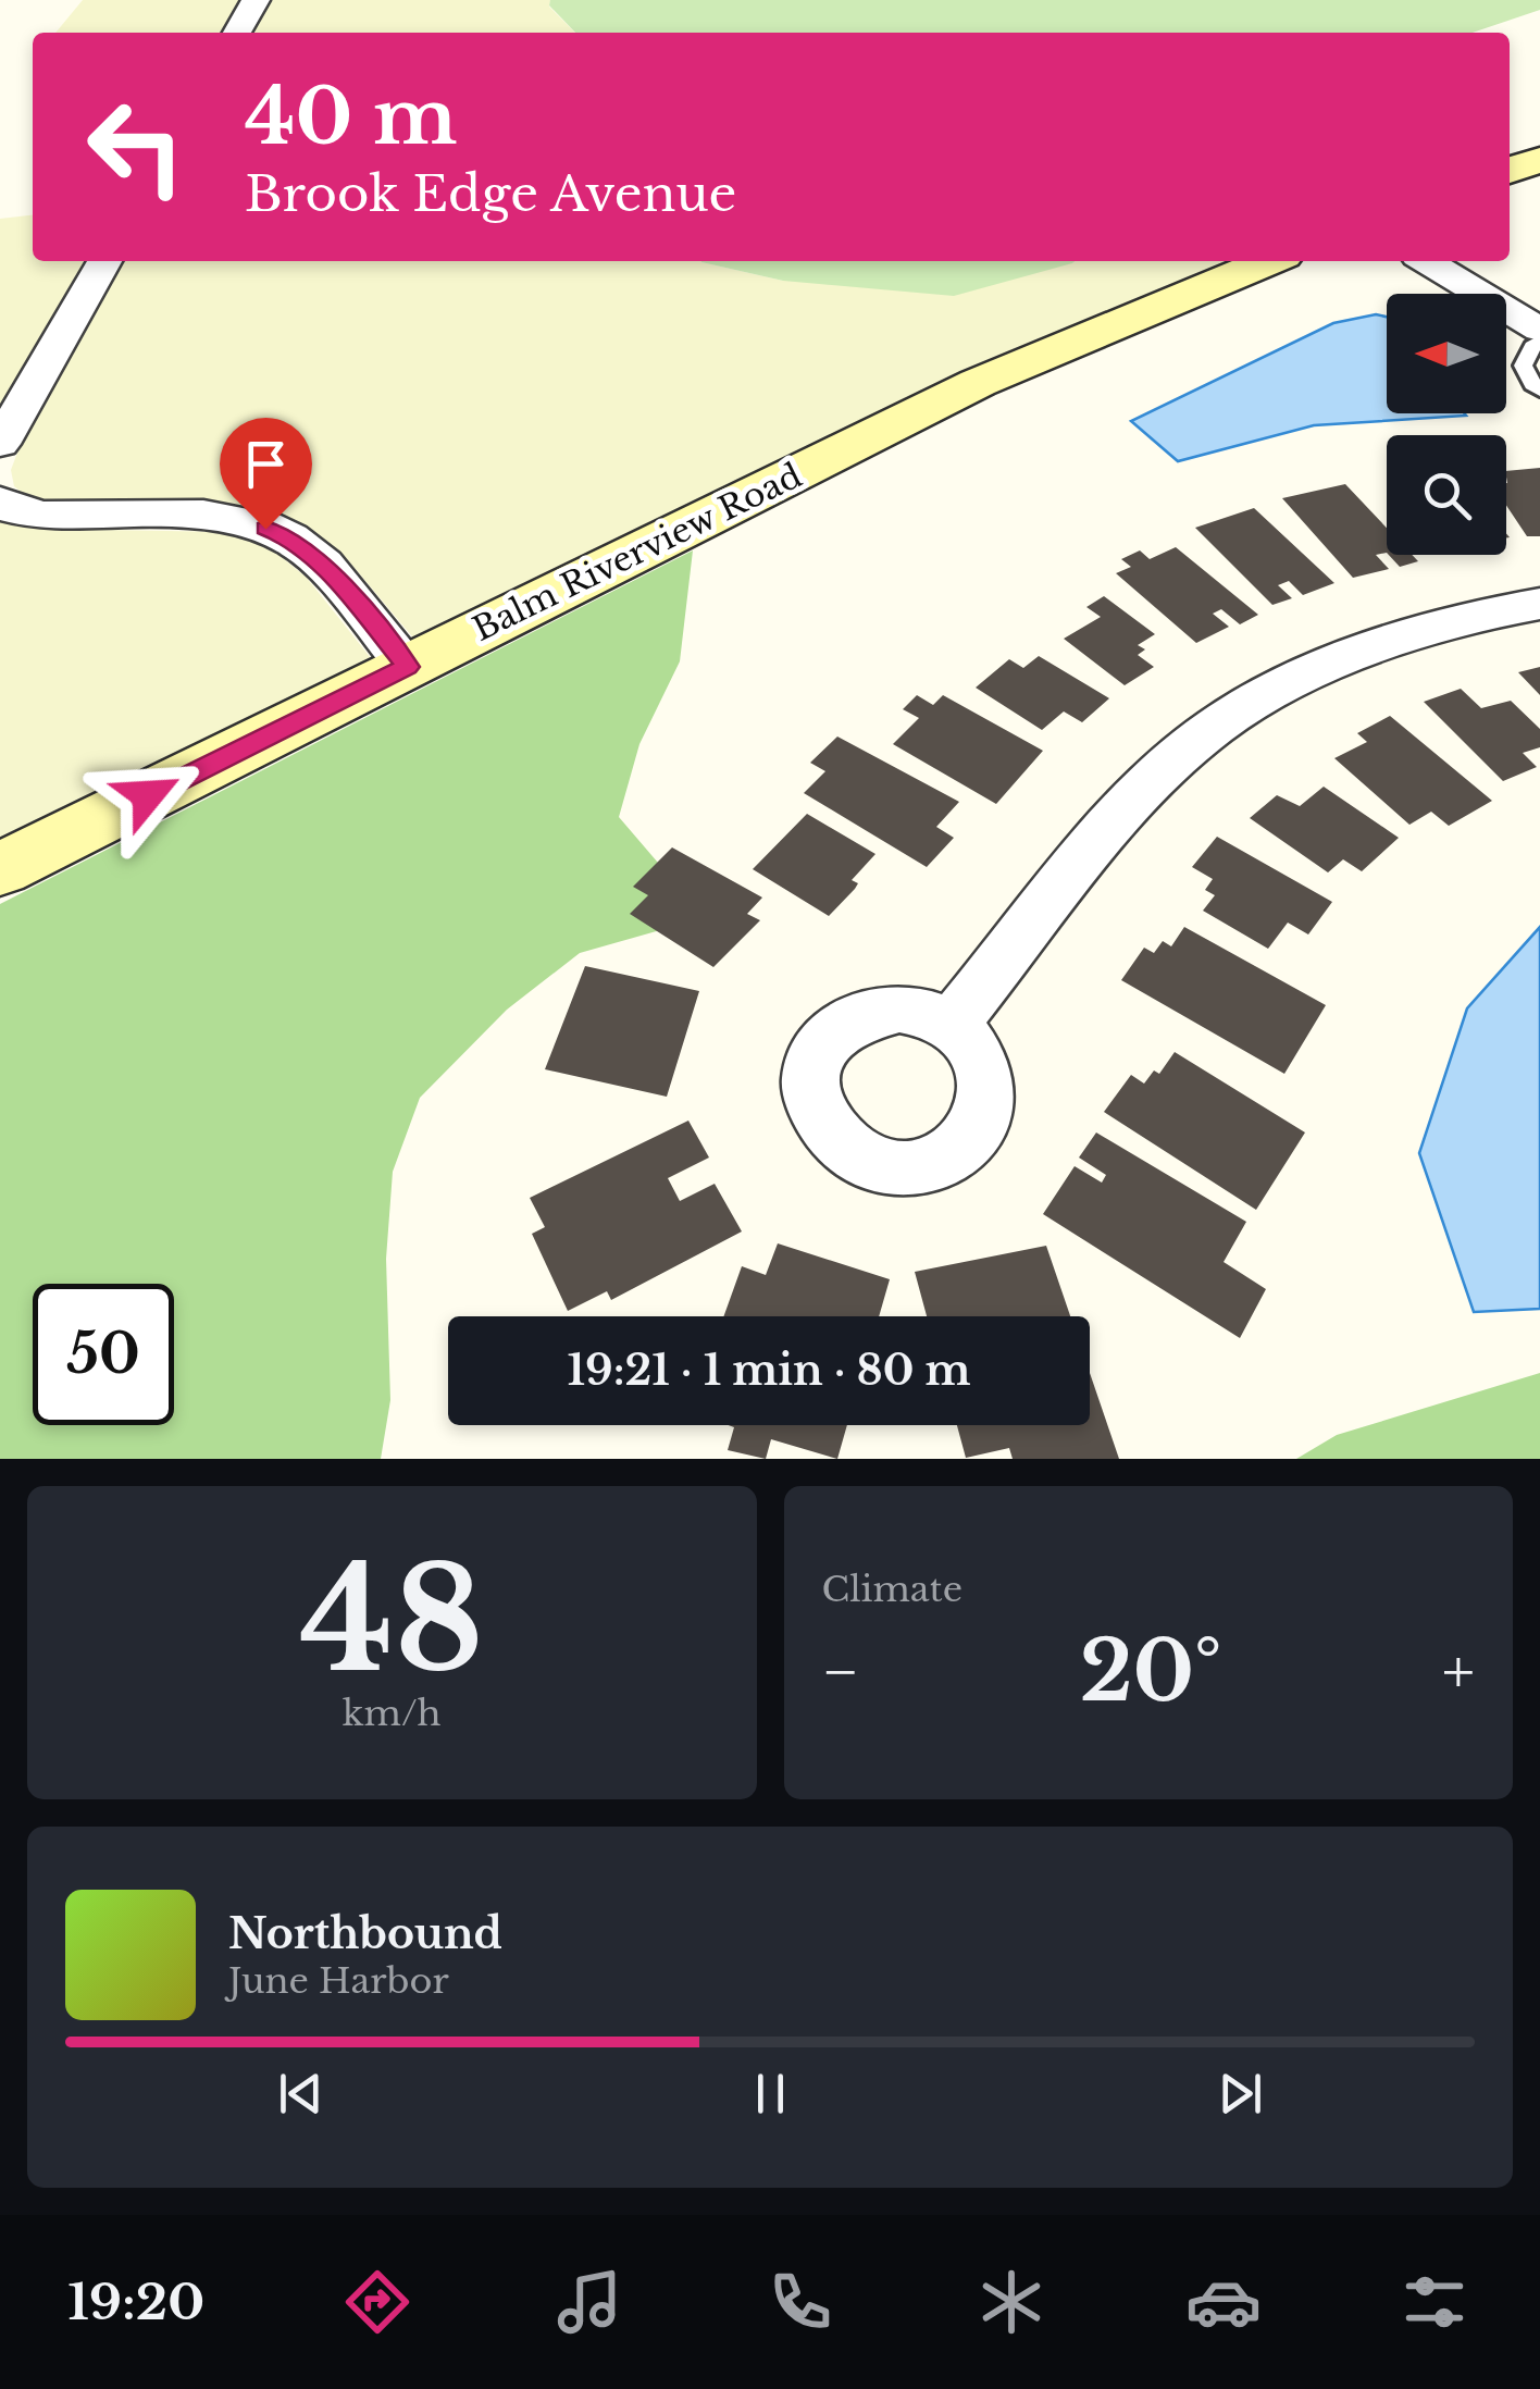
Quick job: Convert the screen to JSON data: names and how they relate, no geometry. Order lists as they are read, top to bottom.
{
  "streets": {
    "main road": ["Balm Riverview Road"]
  },
  "north": "left",
  "page": {
    "turn": ["40 m", "Brook Edge Avenue"],
    "limit": "50",
    "trip": "19:21 · 1 min · 80 m",
    "tile": [
      ["48", "km/h"],
      "Climate"
    ],
    "heat": ["−", "20°", "+"],
    "song": ["Northbound", "June Harbor"],
    "tabs": "19:20"
  }
}
